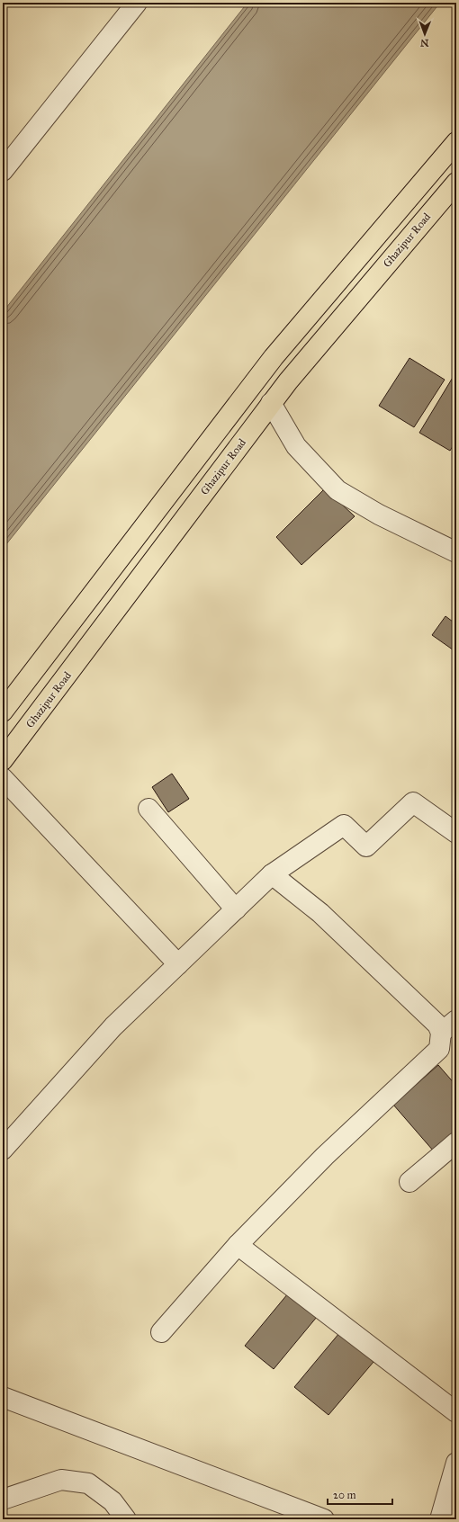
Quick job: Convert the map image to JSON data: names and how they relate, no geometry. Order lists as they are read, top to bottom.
{
  "streets": {
    "main road": ["Ghazipur Road"]
  },
  "scale_bar": "20 m",
  "north": "bottom"
}
